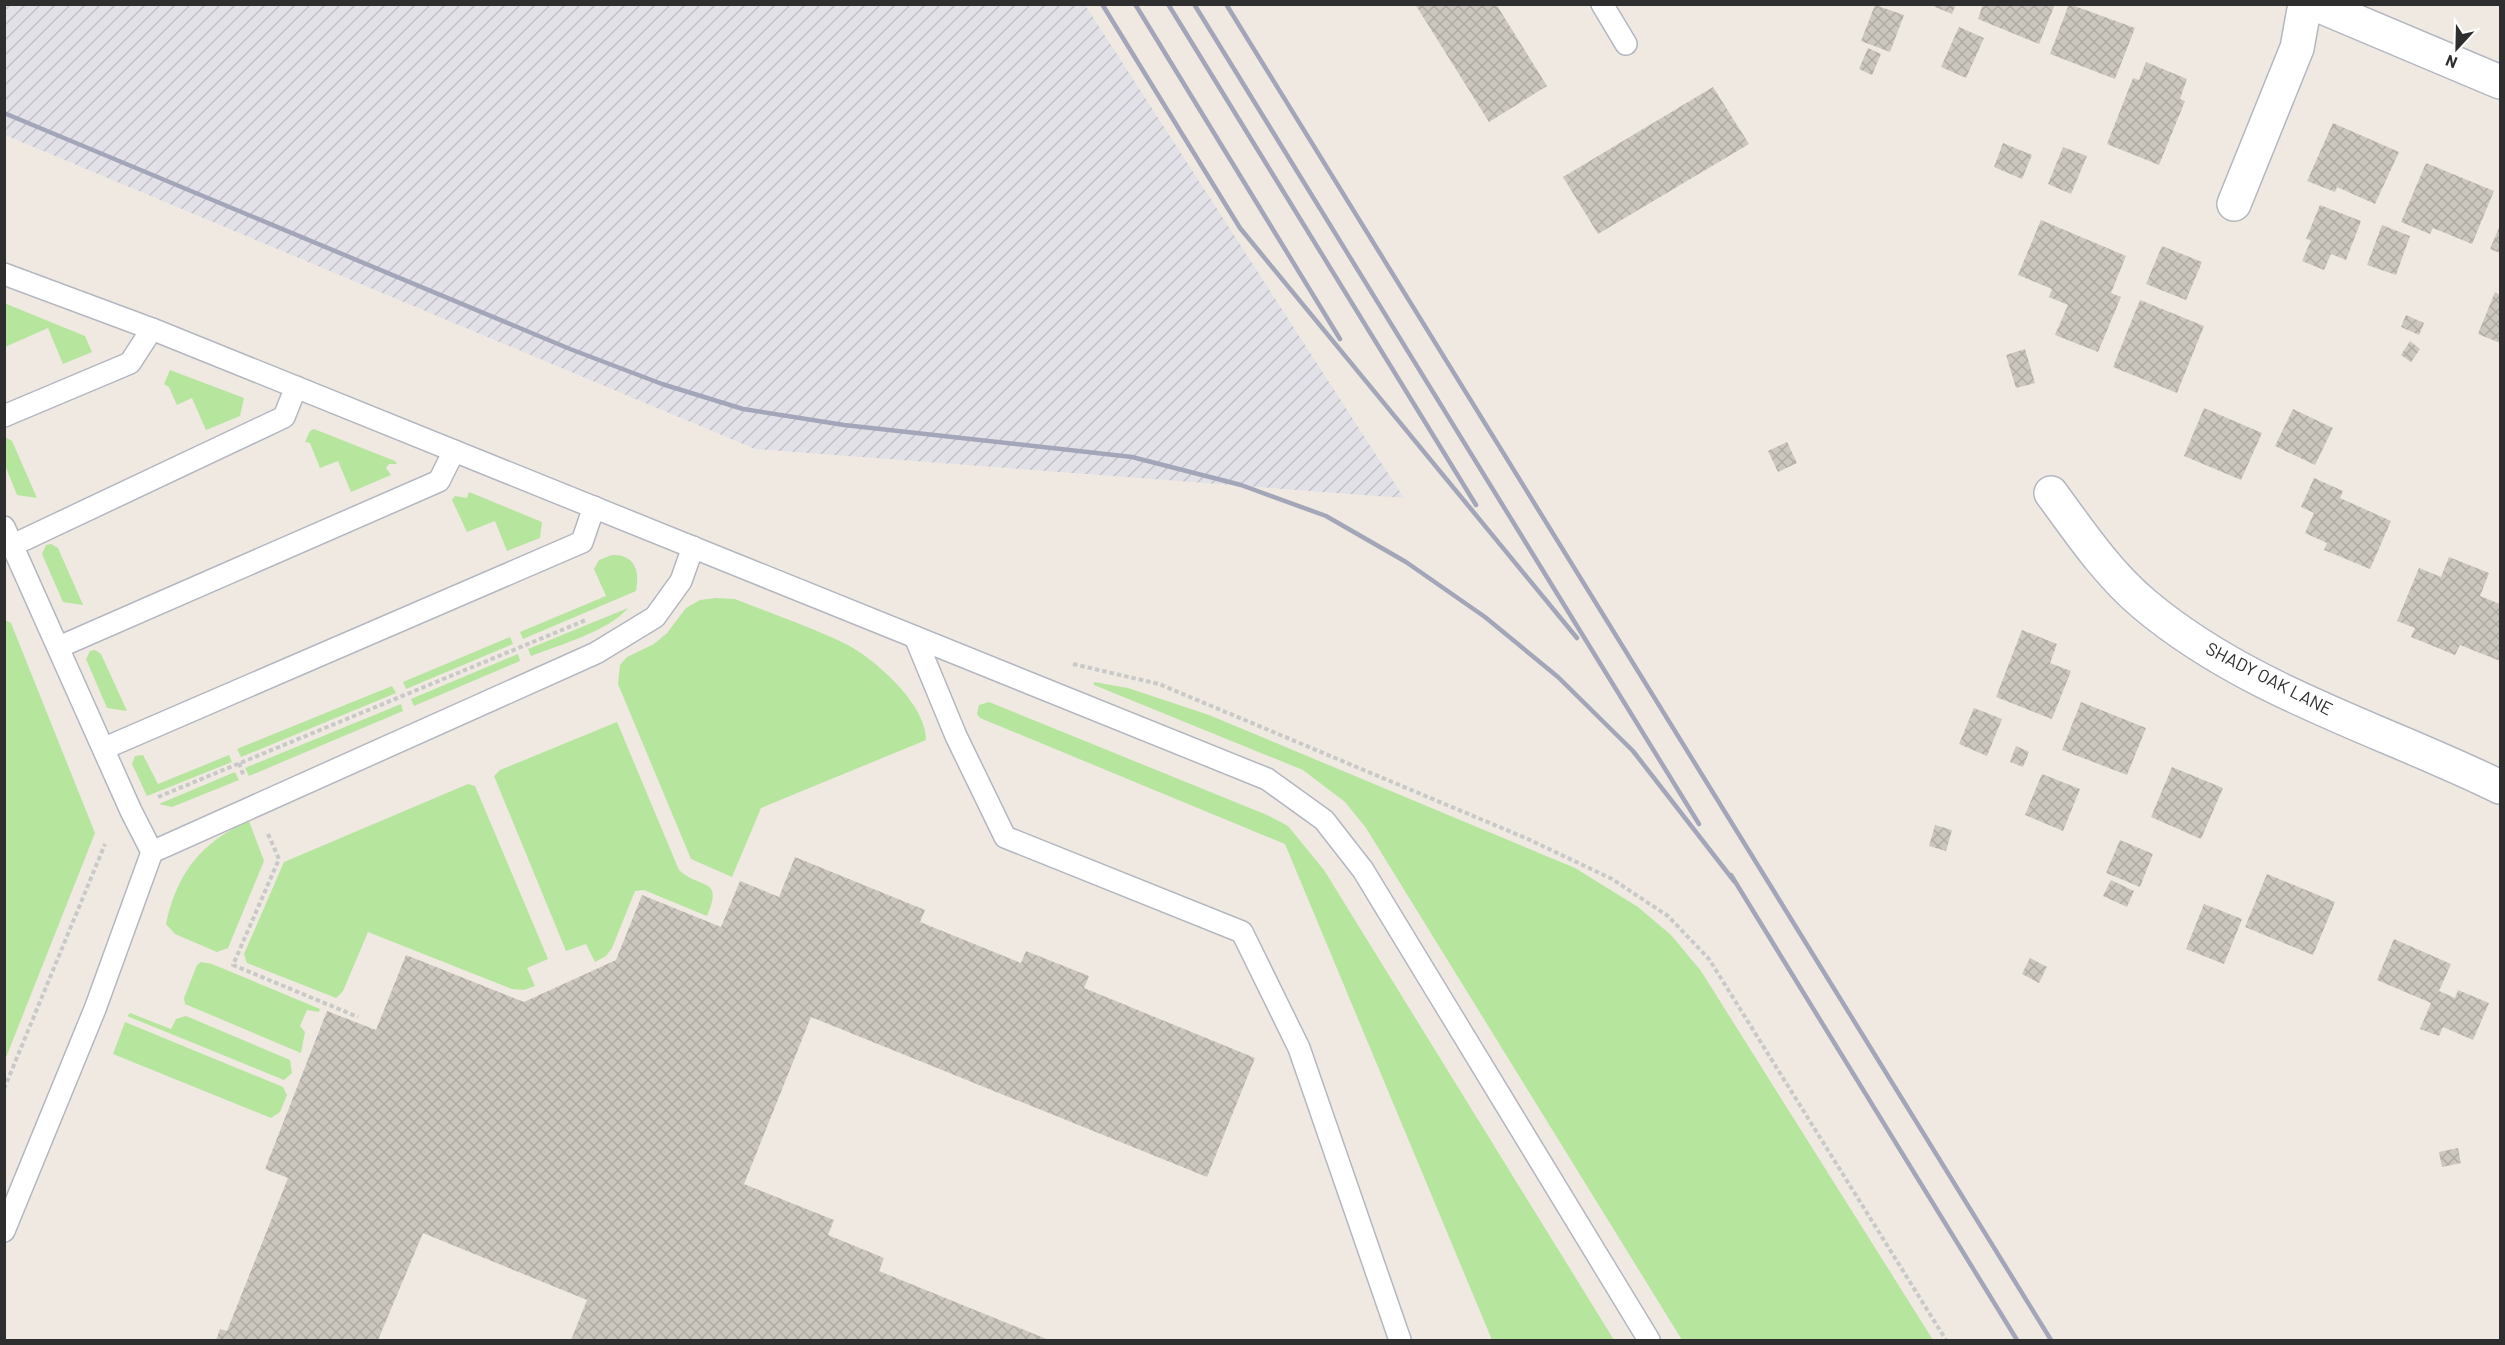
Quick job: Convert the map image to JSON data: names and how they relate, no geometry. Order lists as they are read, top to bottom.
{
  "streets": {
    "street": ["SHADY OAK LANE"]
  },
  "north": "bottom"
}
